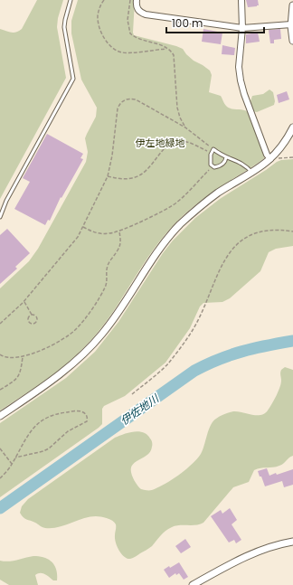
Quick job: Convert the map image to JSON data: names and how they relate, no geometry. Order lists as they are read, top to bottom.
{
  "water": ["伊佐地川"],
  "parks": ["伊左地緑地"],
  "scale_bar": "100 m"
}
